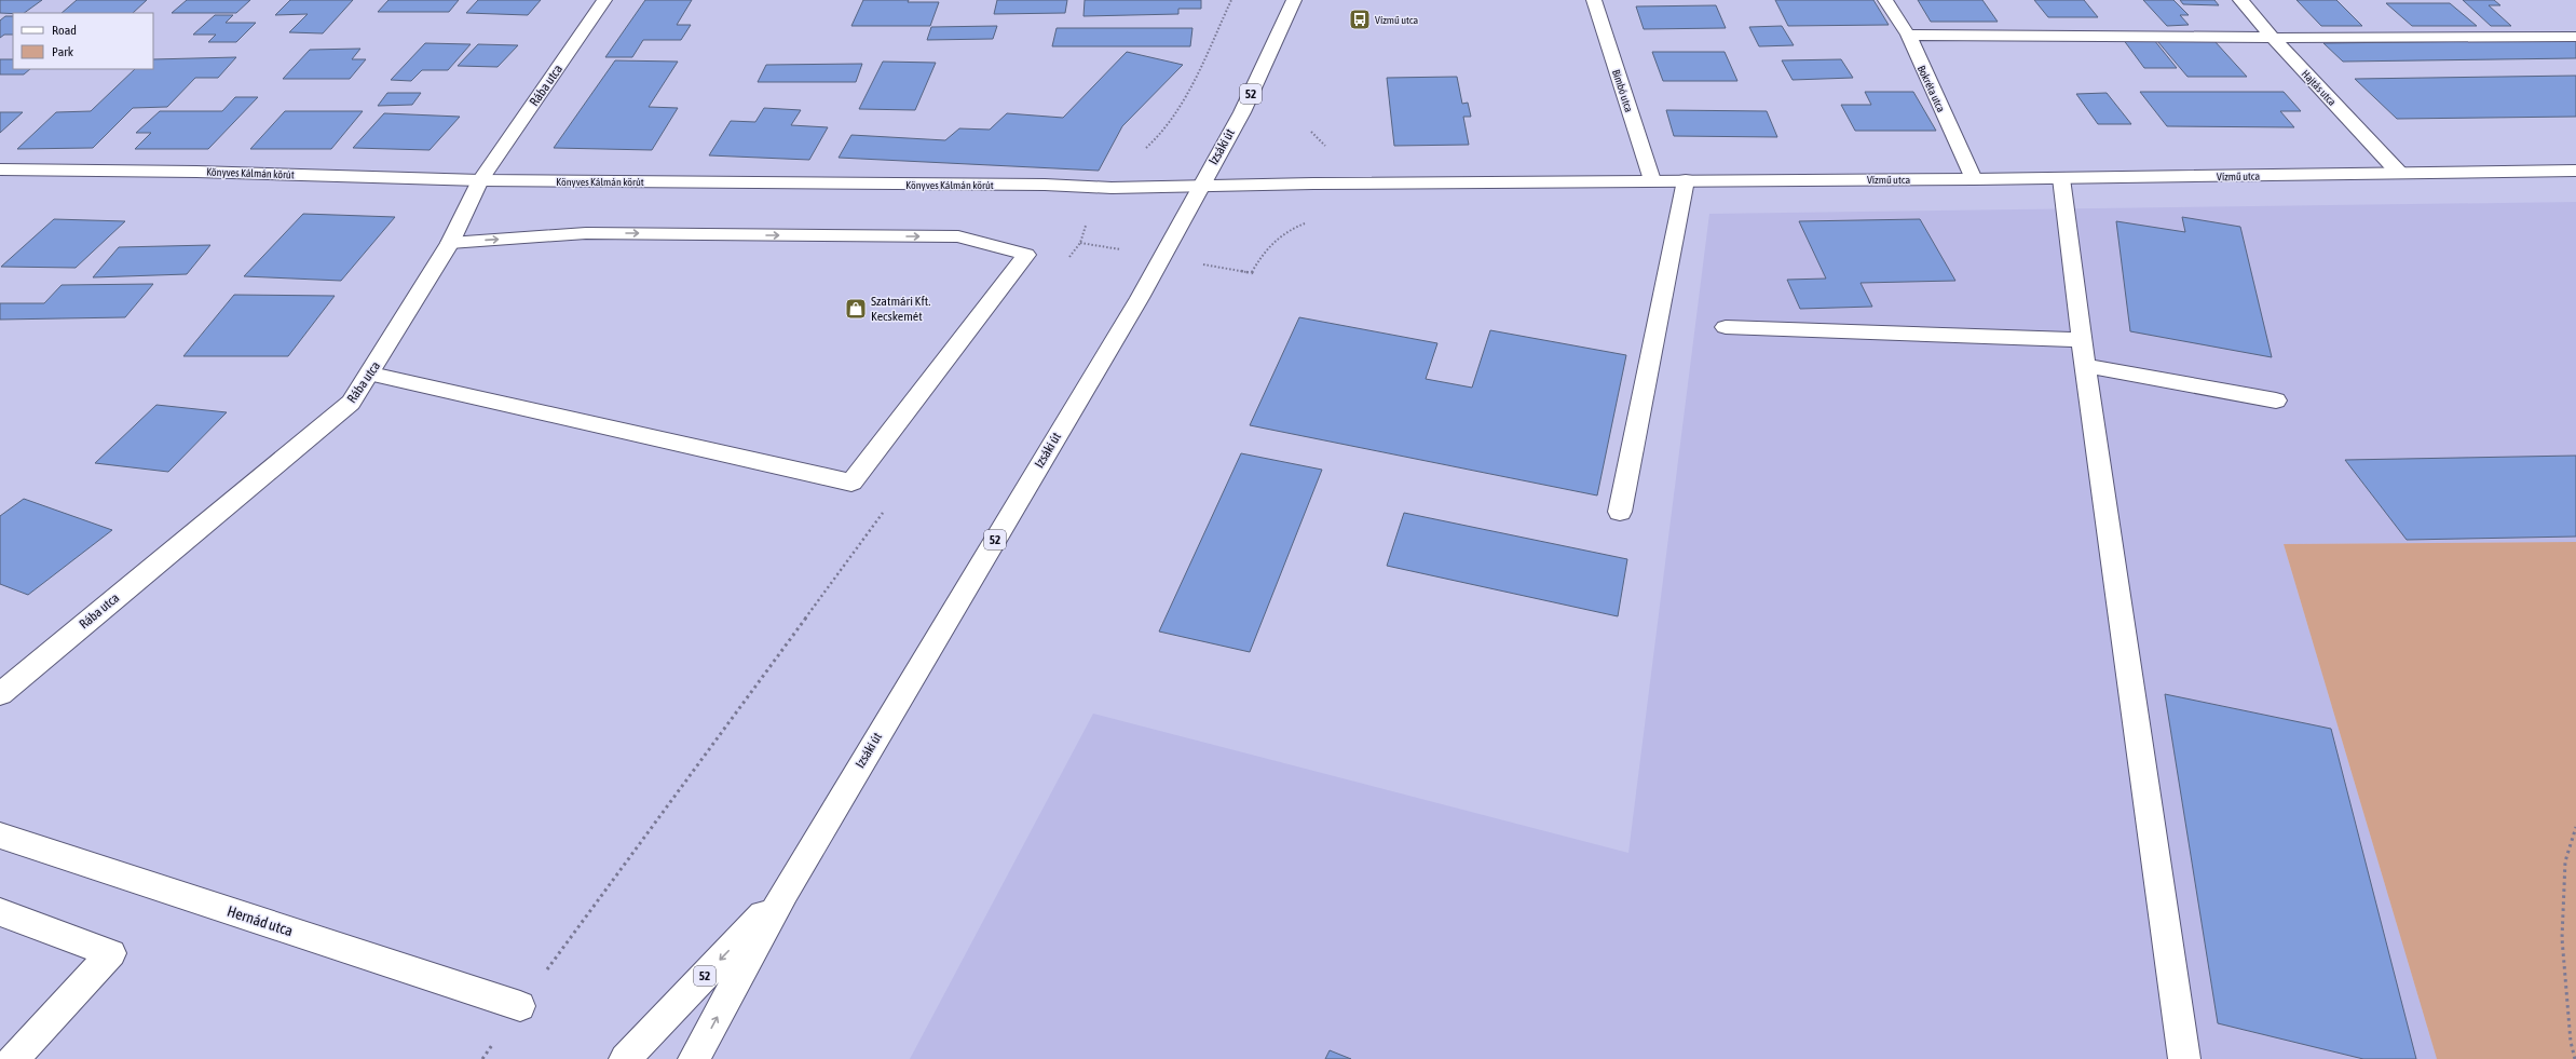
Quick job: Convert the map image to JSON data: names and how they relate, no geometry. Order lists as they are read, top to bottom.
{
  "streets": {
    "main road": [
      "Rába utca",
      "Hajtás utca",
      "Bokréta utca",
      "Bimbó utca",
      "52",
      "Izsáki út",
      "Könyves Kálmán körút",
      "Vízmű utca",
      "Hernád utca"
    ]
  },
  "crossings": [
    ["Rába utca", "Könyves Kálmán körút"],
    ["Hajtás utca", "Vízmű utca"],
    ["Bokréta utca", "Vízmű utca"],
    ["Bimbó utca", "Vízmű utca"],
    ["Izsáki út", "Könyves Kálmán körút"],
    ["Izsáki út", "Vízmű utca"],
    ["Könyves Kálmán körút", "Vízmű utca"]
  ],
  "places": {
    "bus stop": ["Vízmű utca"],
    "shop": ["Szatmári Kft. Kecskemét"]
  },
  "legend": ["Road", "Park"]
}
